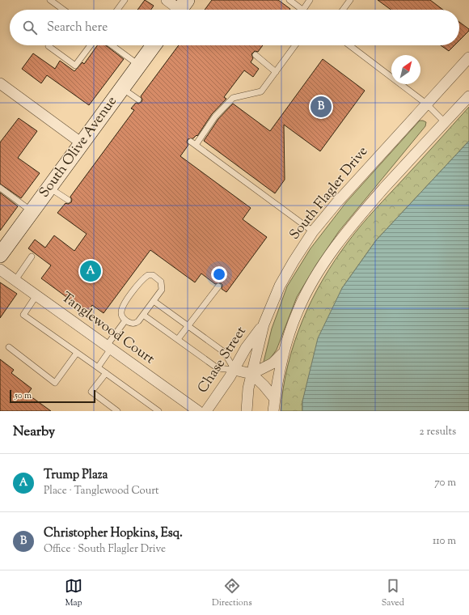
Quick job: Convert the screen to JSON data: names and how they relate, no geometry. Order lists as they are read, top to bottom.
{
  "streets": {
    "street": [
      "South Olive Avenue",
      "South Flagler Drive",
      "Tanglewood Court",
      "Chase Street"
    ]
  },
  "crossings": [
    ["South Flagler Drive", "Chase Street"]
  ],
  "scale_bar": "50 m",
  "north": "top right",
  "page": {
    "search": "Search here",
    "pins": ["B", "A"],
    "scale": "50 m",
    "heading": ["Nearby", "2 results"],
    "list": [
      {
        "mark": "A",
        "name": "Trump Plaza",
        "note": "Place · Tanglewood Court",
        "value": "70 m"
      },
      {
        "mark": "B",
        "name": "Christopher Hopkins, Esq.",
        "note": "Office · South Flagler Drive",
        "value": "110 m"
      }
    ],
    "nav": ["Map", "Directions", "Saved"]
  }
}
